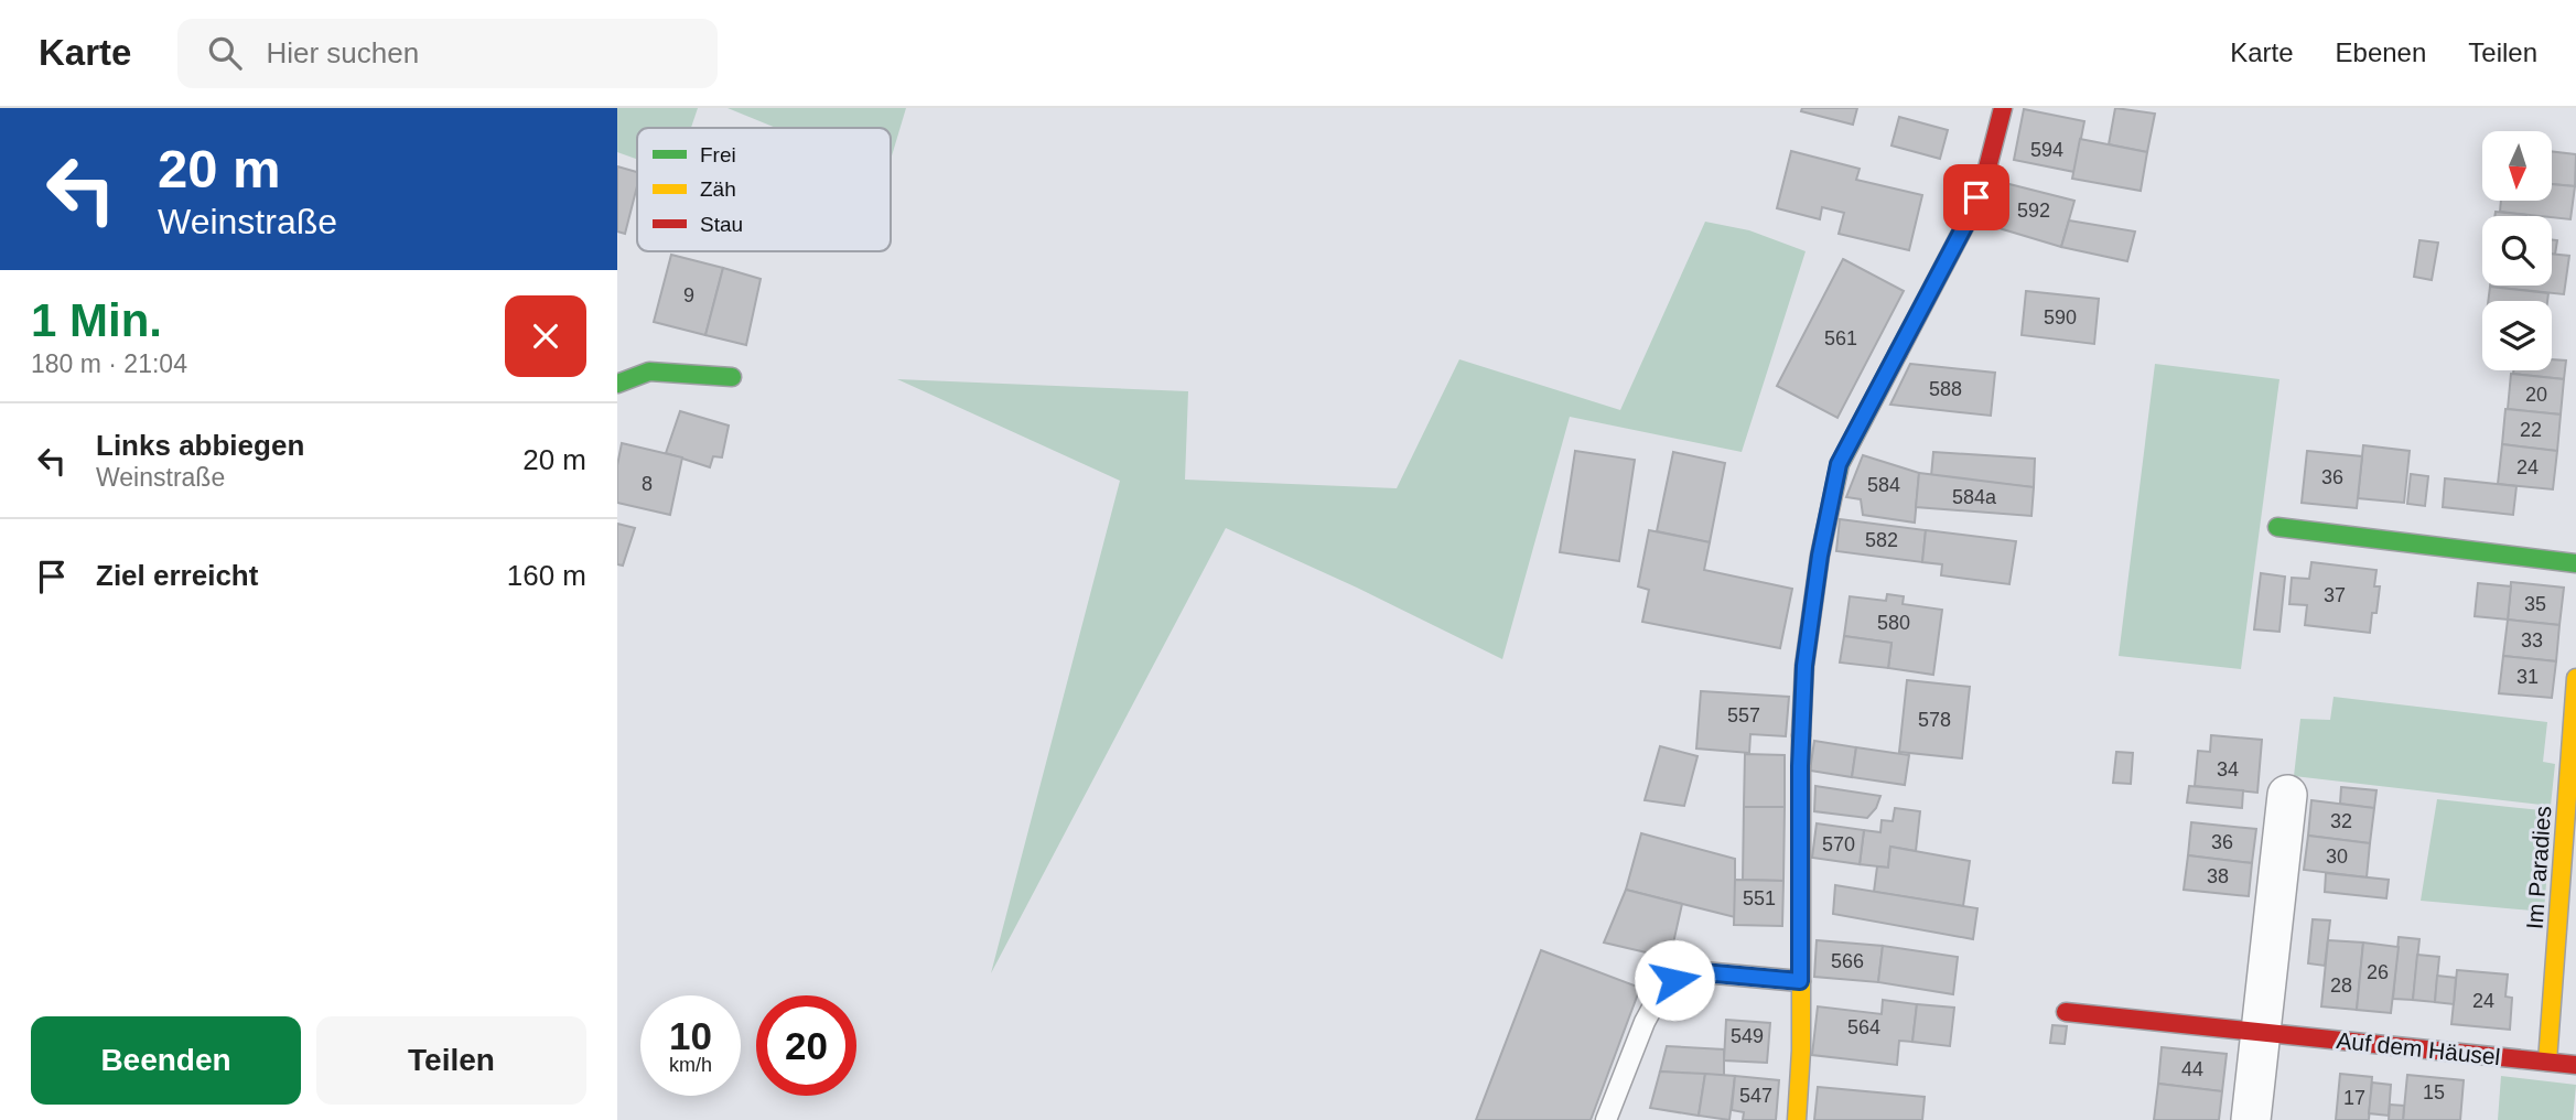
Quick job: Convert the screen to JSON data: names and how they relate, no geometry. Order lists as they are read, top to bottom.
{
  "streets": {
    "street": ["Im Paradies", "Auf dem Häusel"]
  },
  "crossings": [
    ["Im Paradies", "Auf dem Häusel"]
  ],
  "house_numbers": [
    "594",
    "592",
    "9",
    "590",
    "561",
    "588",
    "20",
    "22",
    "24",
    "36",
    "8",
    "584",
    "584a",
    "582",
    "37",
    "35",
    "580",
    "33",
    "31",
    "557",
    "578",
    "34",
    "32",
    "36",
    "570",
    "30",
    "38",
    "551",
    "566",
    "26",
    "28",
    "24",
    "564",
    "549",
    "44",
    "15",
    "547",
    "17"
  ],
  "legend": ["Frei", "Zäh", "Stau"],
  "north": "bottom",
  "page": {
    "header": "Karte",
    "search": "Hier suchen",
    "nav": ["Karte", "Ebenen", "Teilen"],
    "turn": ["20 m", "Weinstraße"],
    "heading": ["1 Min.", "180 m · 21:04"],
    "list": [
      {
        "name": "Links abbiegen",
        "note": "Weinstraße",
        "value": "20 m"
      },
      {
        "name": "Ziel erreicht",
        "value": "160 m"
      }
    ],
    "speed": "10 km/h",
    "limit": "20",
    "buttons": ["Beenden", "Teilen"]
  }
}
